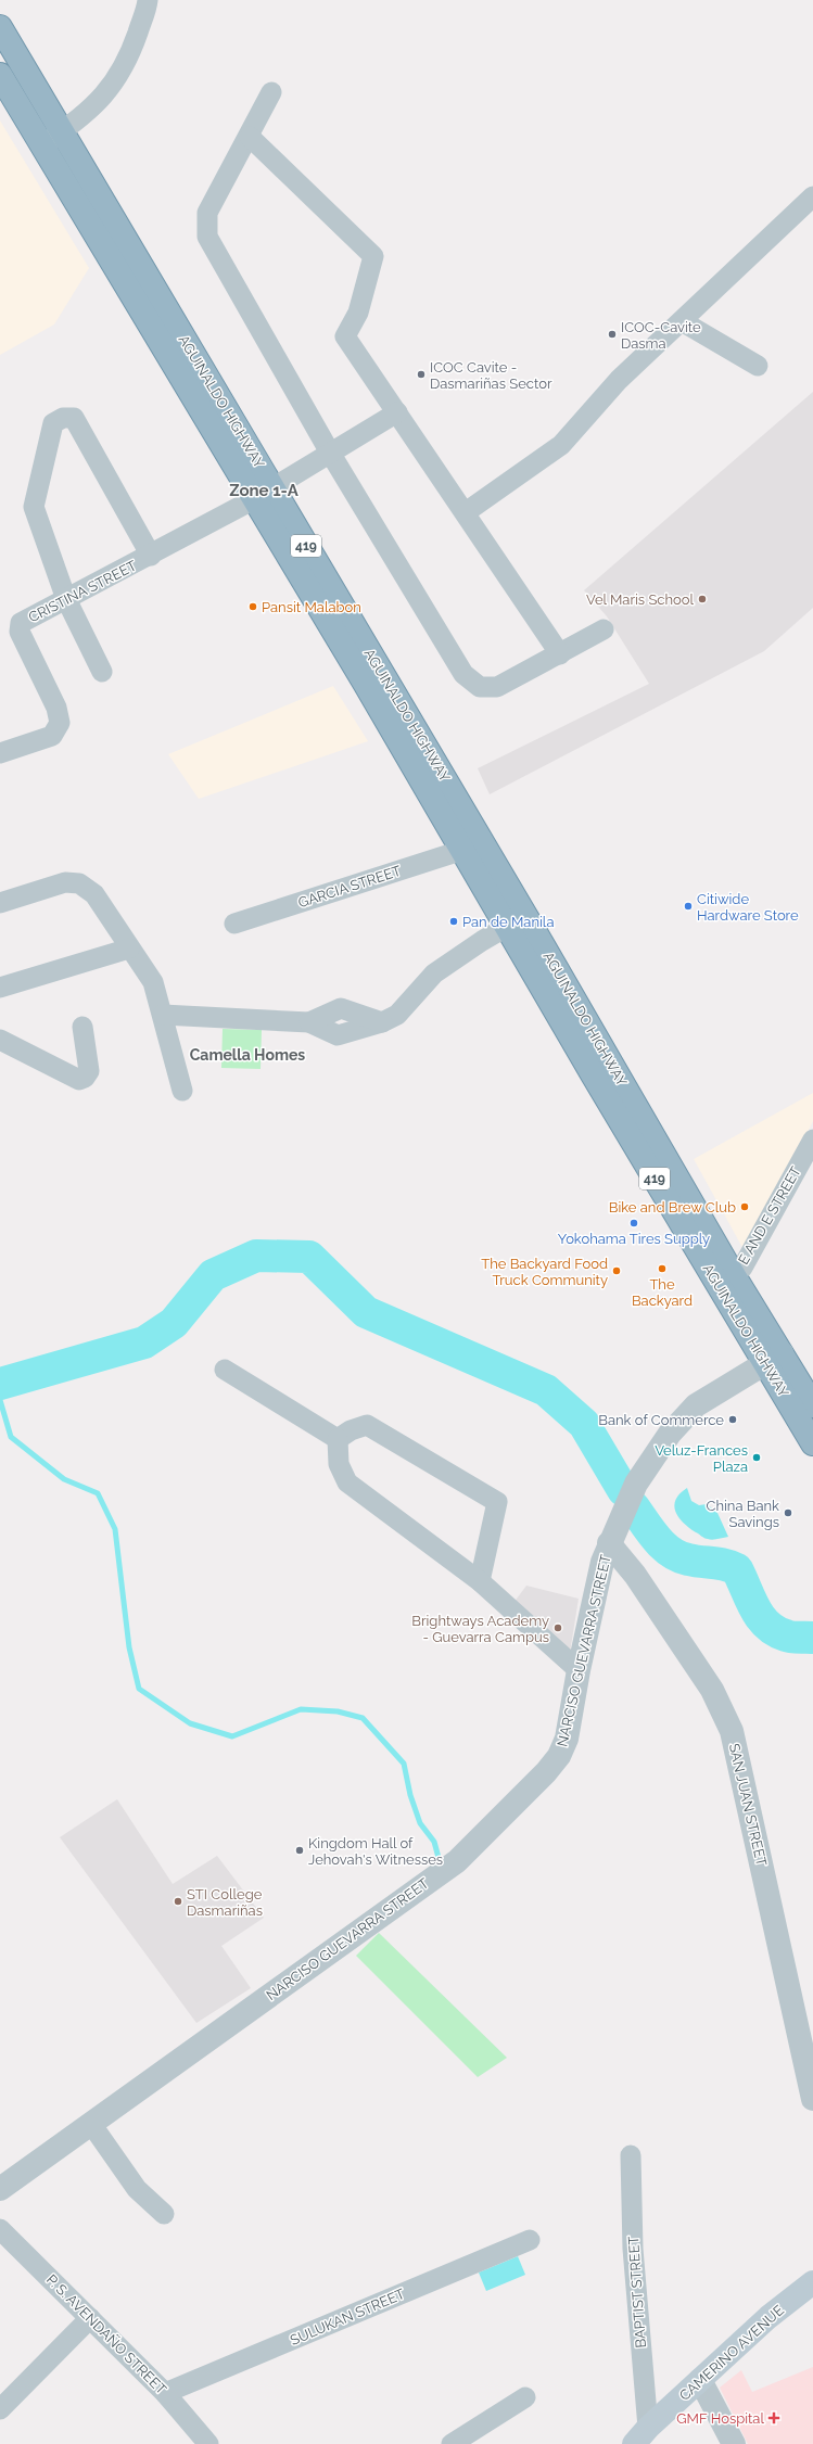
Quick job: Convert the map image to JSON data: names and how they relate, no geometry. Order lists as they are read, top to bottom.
{
  "streets": {
    "highway": ["AGUINALDO HIGHWAY", "419"],
    "main road": ["CAMERINO AVENUE"],
    "street": [
      "CRISTINA STREET",
      "GARCIA STREET",
      "E AND E STREET",
      "NARCISO GUEVARRA STREET",
      "SAN JUAN STREET",
      "BAPTIST STREET",
      "SULUKAN STREET",
      "P. S. AVENDAÑO STREET"
    ]
  },
  "crossings": [
    ["AGUINALDO HIGHWAY", "CRISTINA STREET"],
    ["AGUINALDO HIGHWAY", "GARCIA STREET"],
    ["AGUINALDO HIGHWAY", "E AND E STREET"],
    ["AGUINALDO HIGHWAY", "NARCISO GUEVARRA STREET"],
    ["NARCISO GUEVARRA STREET", "SAN JUAN STREET"],
    ["BAPTIST STREET", "CAMERINO AVENUE"],
    ["SULUKAN STREET", "P. S. AVENDAÑO STREET"]
  ],
  "districts": ["Zone 1-A", "Camella Homes"],
  "places": {
    "other": [
      "ICOC-Cavite Dasma",
      "ICOC Cavite - Dasmariñas Sector",
      "Vel Maris School",
      "Pansit Malabon",
      "Citiwide Hardware Store",
      "Pan de Manila",
      "Bike and Brew Club",
      "Yokohama Tires Supply",
      "The Backyard",
      "The Backyard Food Truck Community",
      "Bank of Commerce",
      "Veluz-Frances Plaza",
      "China Bank Savings",
      "Brightways Academy - Guevarra Campus",
      "Kingdom Hall of Jehovah's Witnesses",
      "STI College Dasmariñas"
    ],
    "health": ["GMF Hospital"]
  }
}
